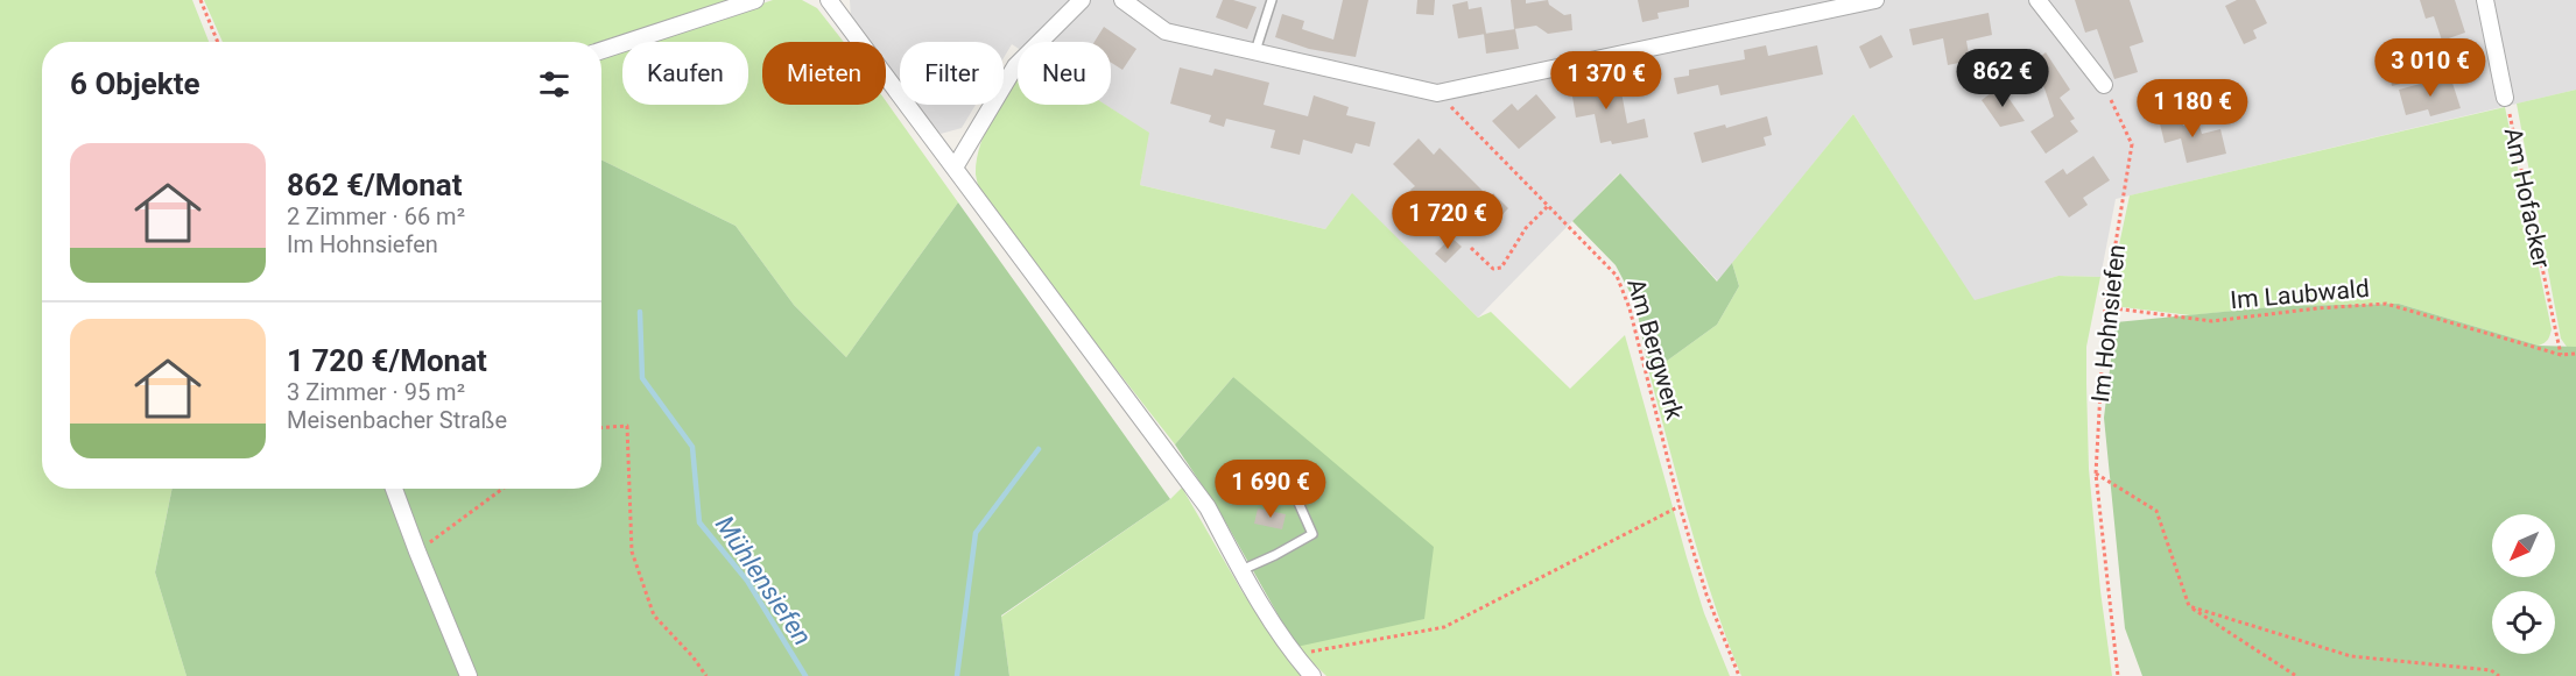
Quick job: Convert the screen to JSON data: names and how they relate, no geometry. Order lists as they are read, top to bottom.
{
  "streets": {
    "street": ["Am Hofacker"],
    "path": ["Im Laubwald", "Im Hohnsiefen", "Am Bergwerk"]
  },
  "crossings": [
    ["Am Hofacker", "Im Laubwald"],
    ["Im Laubwald", "Im Hohnsiefen"]
  ],
  "water": ["Mühlensiefen"],
  "north": "bottom left",
  "page": {
    "price": [
      "3 010 €",
      "862 €",
      "1 370 €",
      "1 180 €",
      "1 720 €",
      "1 690 €"
    ],
    "chip": [
      "Kaufen",
      "Mieten",
      "Filter",
      "Neu"
    ],
    "heading": "6 Objekte",
    "list": [
      {
        "name": "862 €/Monat",
        "note": "2 Zimmer · 66 m² · Im Hohnsiefen"
      },
      {
        "name": "1 720 €/Monat",
        "note": "3 Zimmer · 95 m² · Meisenbacher Straße"
      }
    ]
  }
}
